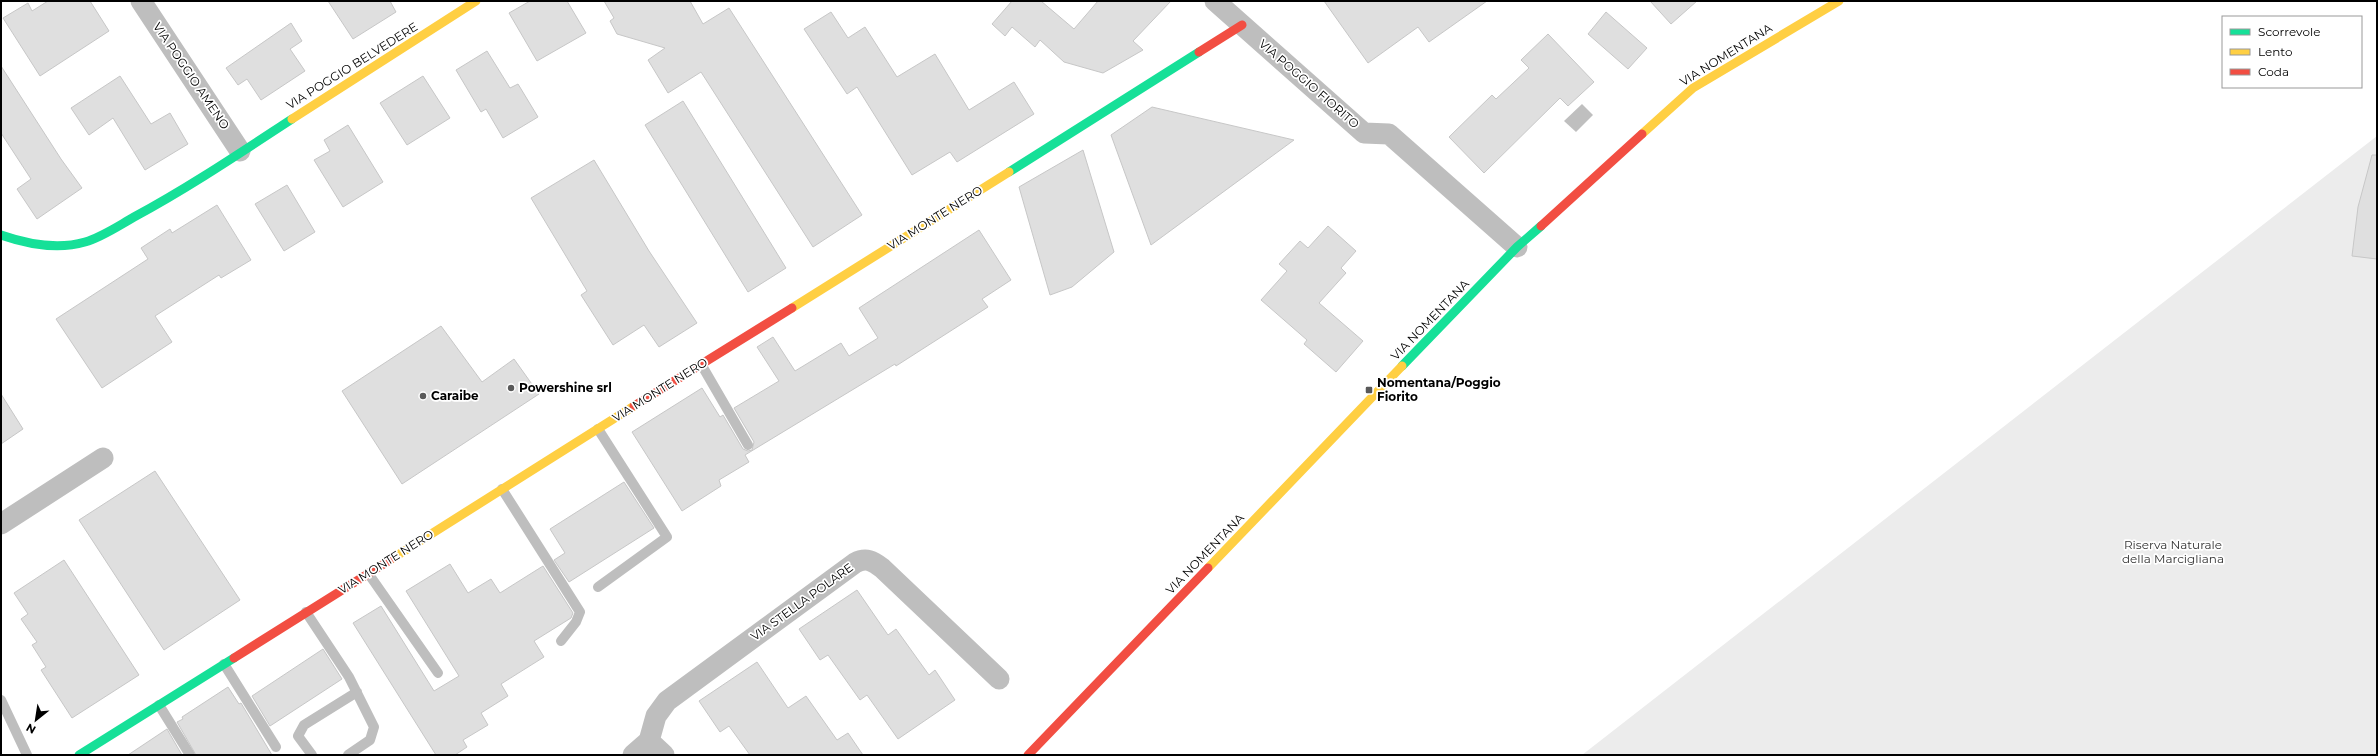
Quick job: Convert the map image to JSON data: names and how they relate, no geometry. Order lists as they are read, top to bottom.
{
  "streets": {
    "street": [
      "VIA NOMENTANA",
      "VIA POGGIO BELVEDERE",
      "VIA POGGIO AMENO",
      "VIA POGGIO FIORITO",
      "VIA MONTE NERO",
      "VIA STELLA POLARE"
    ]
  },
  "crossings": [
    ["VIA NOMENTANA", "VIA POGGIO FIORITO"],
    ["VIA POGGIO BELVEDERE", "VIA POGGIO AMENO"],
    ["VIA POGGIO FIORITO", "VIA MONTE NERO"]
  ],
  "parks": ["Riserva Naturale della Marcigliana"],
  "places": {
    "other": ["Powershine srl", "Caraibe"],
    "transit": ["Nomentana/Poggio Fiorito"]
  },
  "legend": ["Scorrevole", "Lento", "Coda"],
  "north": "bottom left"
}
